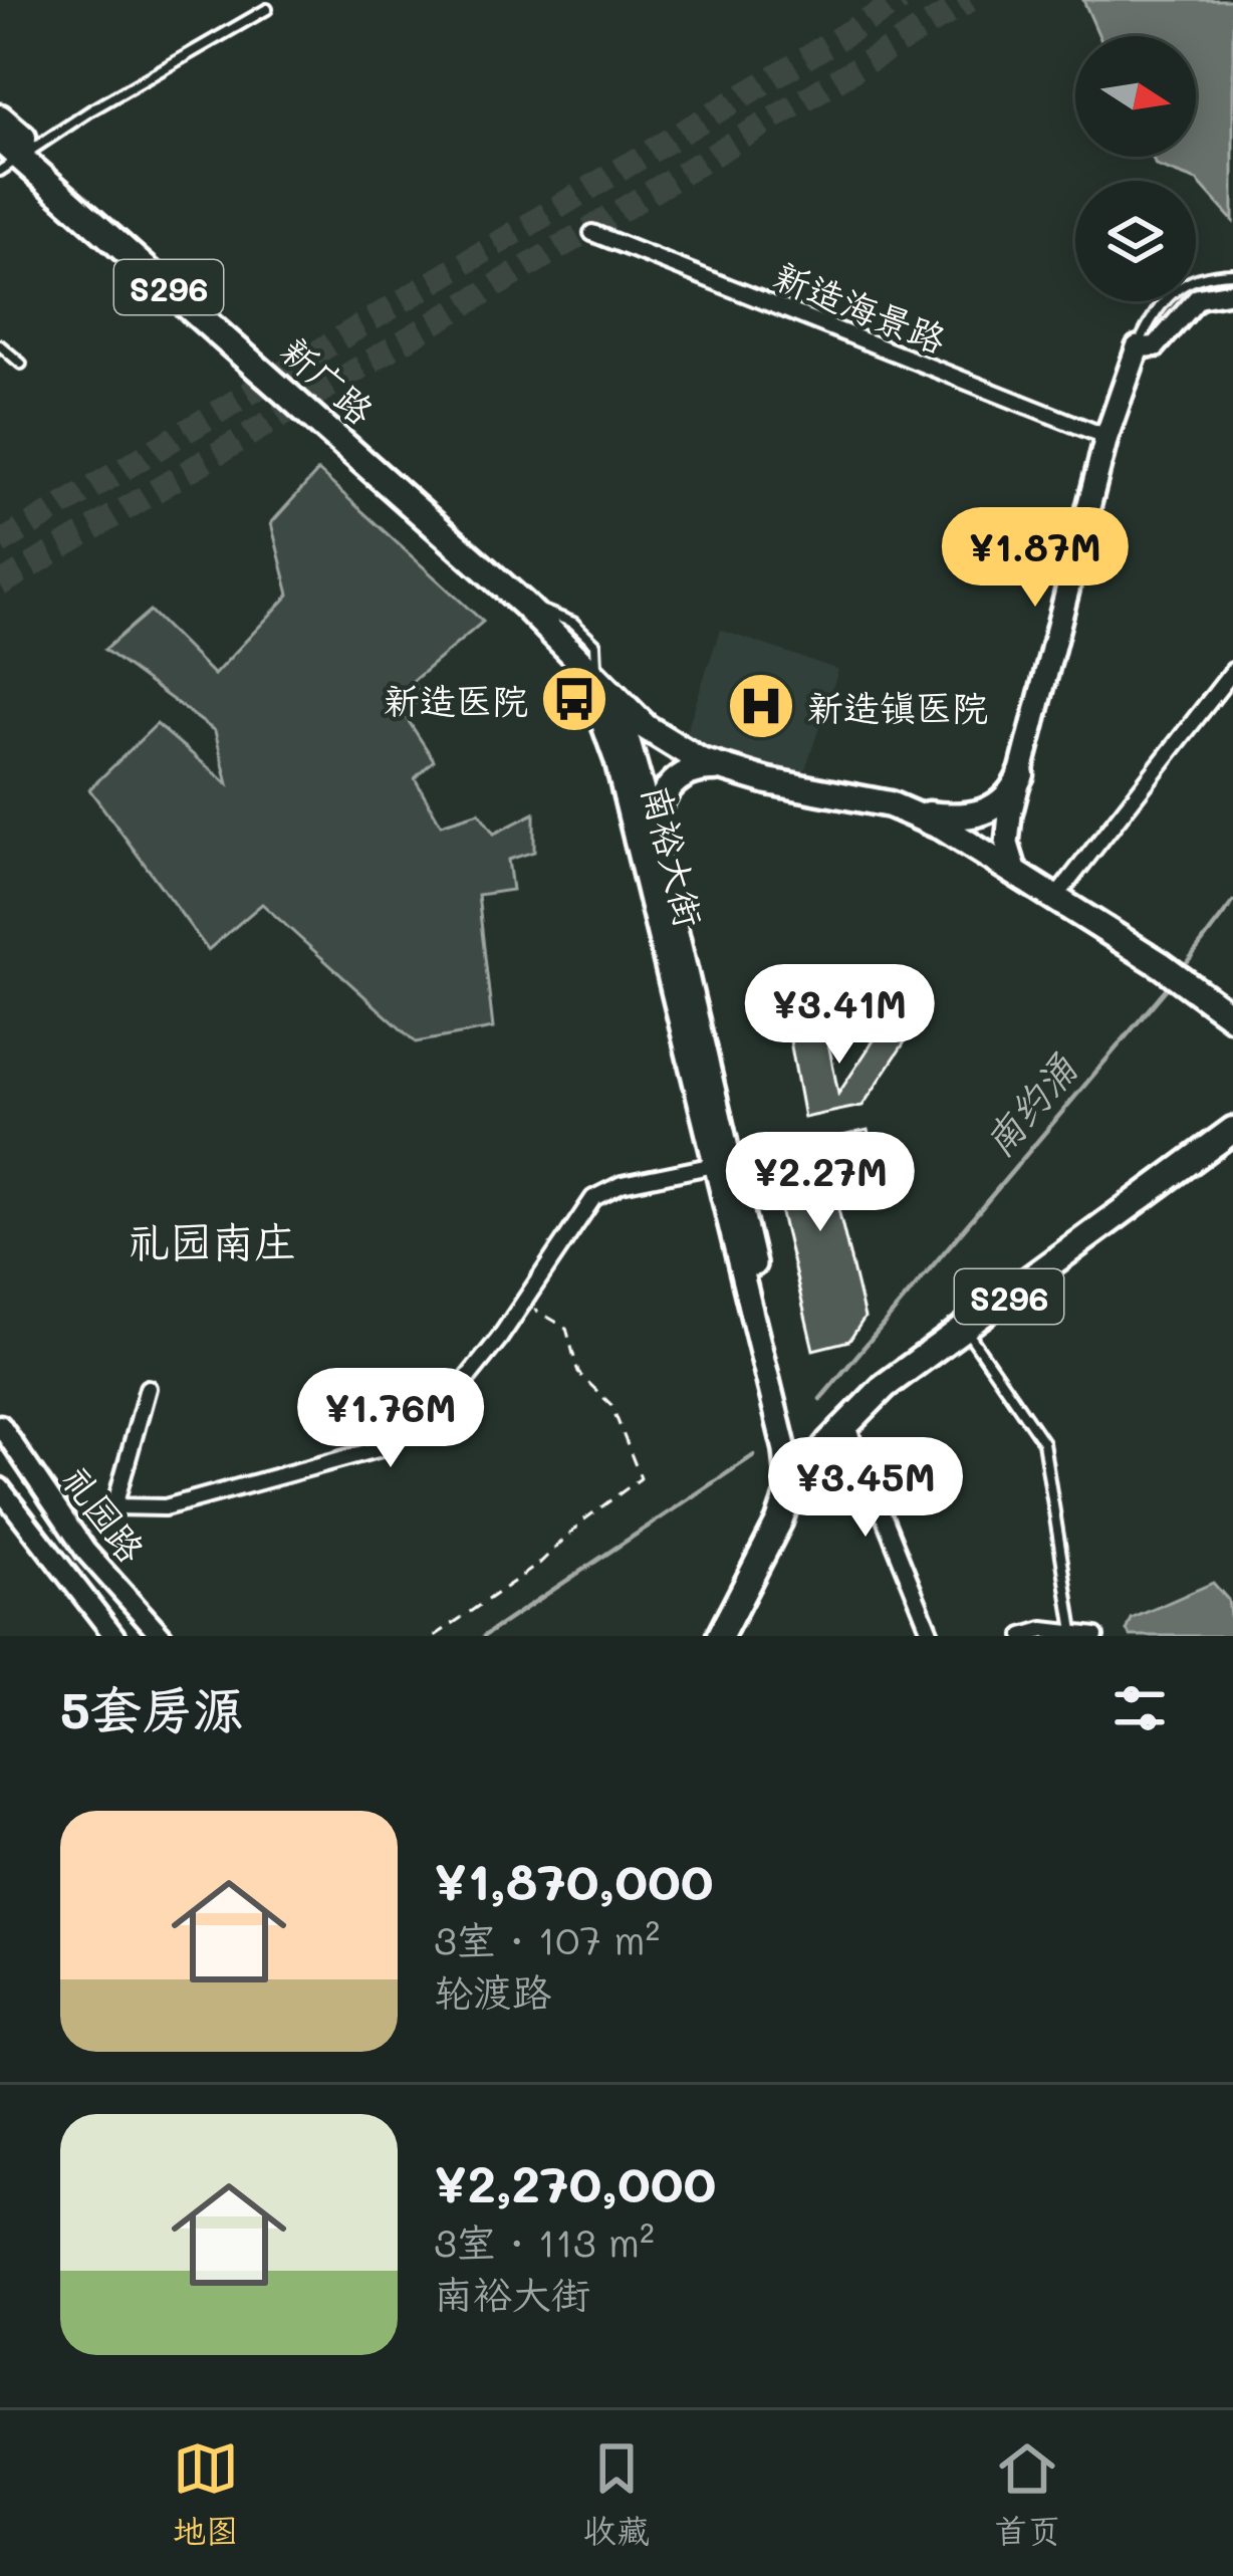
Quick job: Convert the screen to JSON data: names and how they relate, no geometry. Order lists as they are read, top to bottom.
{
  "streets": {
    "main road": ["S296", "新广路", "南裕大街"],
    "street": ["新造海景路", "礼园路"]
  },
  "crossings": [
    ["S296", "新广路"],
    ["S296", "南裕大街"],
    ["新广路", "南裕大街"]
  ],
  "districts": ["礼园南庄"],
  "water": ["南约涌"],
  "places": {
    "bus stop": ["新造医院"],
    "hospital": ["新造镇医院"]
  },
  "north": "right",
  "page": {
    "price": [
      "¥1.87M",
      "¥3.41M",
      "¥2.27M",
      "¥1.76M",
      "¥3.45M"
    ],
    "heading": "5套房源",
    "list": [
      {
        "name": "¥1,870,000",
        "note": "3室 · 107 m² · 轮渡路"
      },
      {
        "name": "¥2,270,000",
        "note": "3室 · 113 m² · 南裕大街"
      }
    ],
    "tabs": ["地图", "收藏", "首页"]
  }
}
